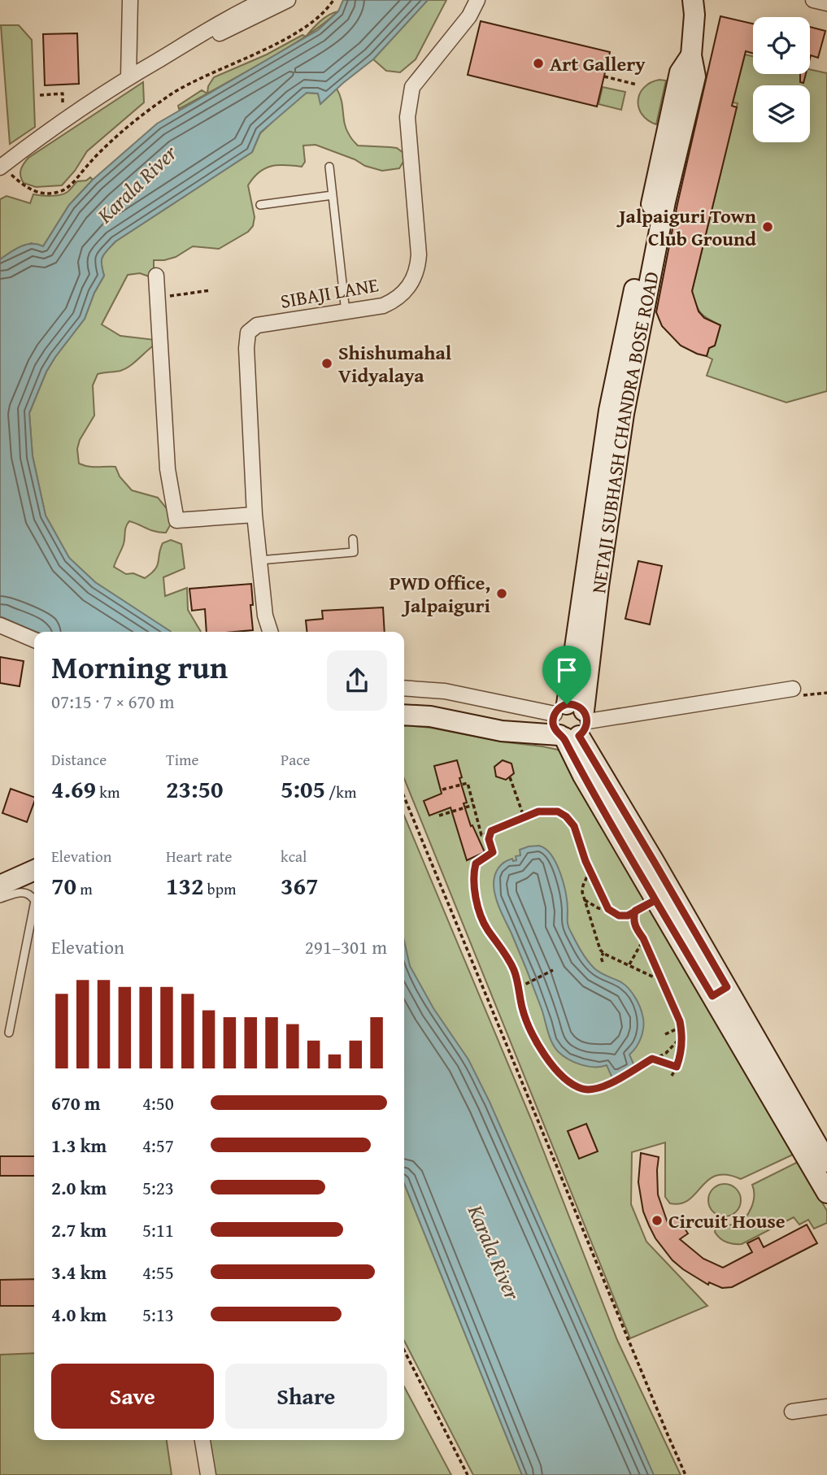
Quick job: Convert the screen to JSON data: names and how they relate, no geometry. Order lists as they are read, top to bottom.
{
  "streets": {
    "street": ["SIBAJI LANE", "NETAJI SUBHASH CHANDRA BOSE ROAD"]
  },
  "water": ["Karala River"],
  "places": [
    "Art Gallery",
    "Jalpaiguri Town Club Ground",
    "Shishumahal Vidyalaya",
    "PWD Office, Jalpaiguri",
    "Circuit House"
  ],
  "page": {
    "heading": ["Morning run", "07:15 · 7 × 670 m"],
    "stats": [
      ["Distance", "4.69 km"],
      ["Time", "23:50"],
      ["Pace", "5:05 /km"],
      ["Elevation", "70 m"],
      ["Heart rate", "132 bpm"],
      ["kcal", "367"]
    ],
    "chart": ["Elevation", "291–301 m"],
    "list": [
      {
        "name": "670 m",
        "note": "4:50"
      },
      {
        "name": "1.3 km",
        "note": "4:57"
      },
      {
        "name": "2.0 km",
        "note": "5:23"
      },
      {
        "name": "2.7 km",
        "note": "5:11"
      },
      {
        "name": "3.4 km",
        "note": "4:55"
      },
      {
        "name": "4.0 km",
        "note": "5:13"
      }
    ],
    "buttons": ["Save", "Share"]
  }
}
